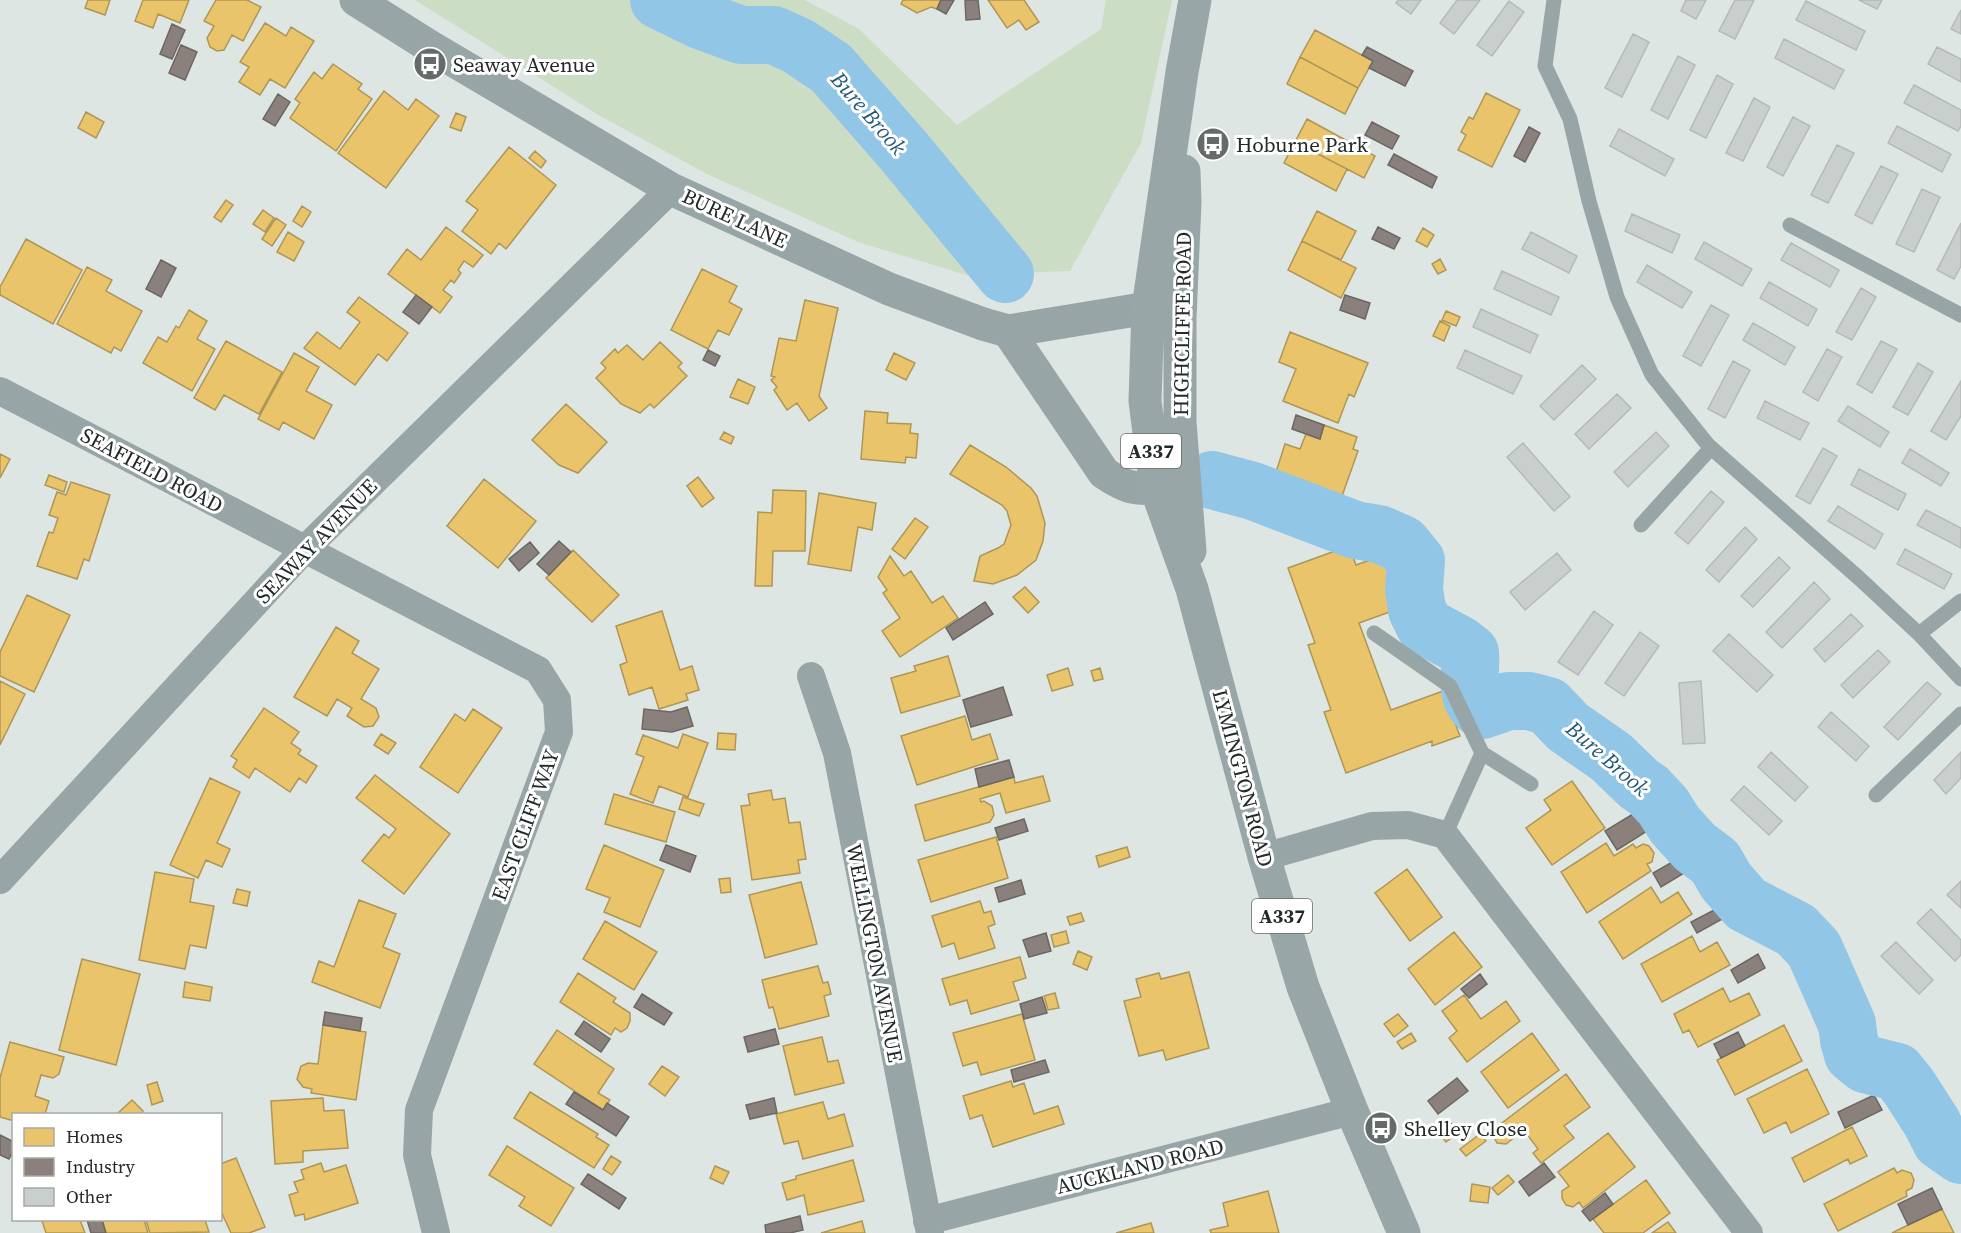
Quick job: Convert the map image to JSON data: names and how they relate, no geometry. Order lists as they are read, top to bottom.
{
  "streets": {
    "main road": ["HIGHCLIFFE ROAD", "A337", "LYMINGTON ROAD"],
    "street": [
      "BURE LANE",
      "SEAFIELD ROAD",
      "SEAWAY AVENUE",
      "EAST CLIFF WAY",
      "WELLINGTON AVENUE",
      "AUCKLAND ROAD"
    ]
  },
  "crossings": [
    ["BURE LANE", "HIGHCLIFFE ROAD"],
    ["BURE LANE", "SEAWAY AVENUE"],
    ["HIGHCLIFFE ROAD", "LYMINGTON ROAD"],
    ["SEAFIELD ROAD", "SEAWAY AVENUE"],
    ["SEAFIELD ROAD", "EAST CLIFF WAY"],
    ["SEAWAY AVENUE", "EAST CLIFF WAY"],
    ["LYMINGTON ROAD", "AUCKLAND ROAD"],
    ["WELLINGTON AVENUE", "AUCKLAND ROAD"]
  ],
  "water": ["Bure Brook"],
  "places": {
    "bus stop": ["Seaway Avenue", "Hoburne Park", "Shelley Close"]
  },
  "legend": ["Homes", "Industry", "Other"]
}
